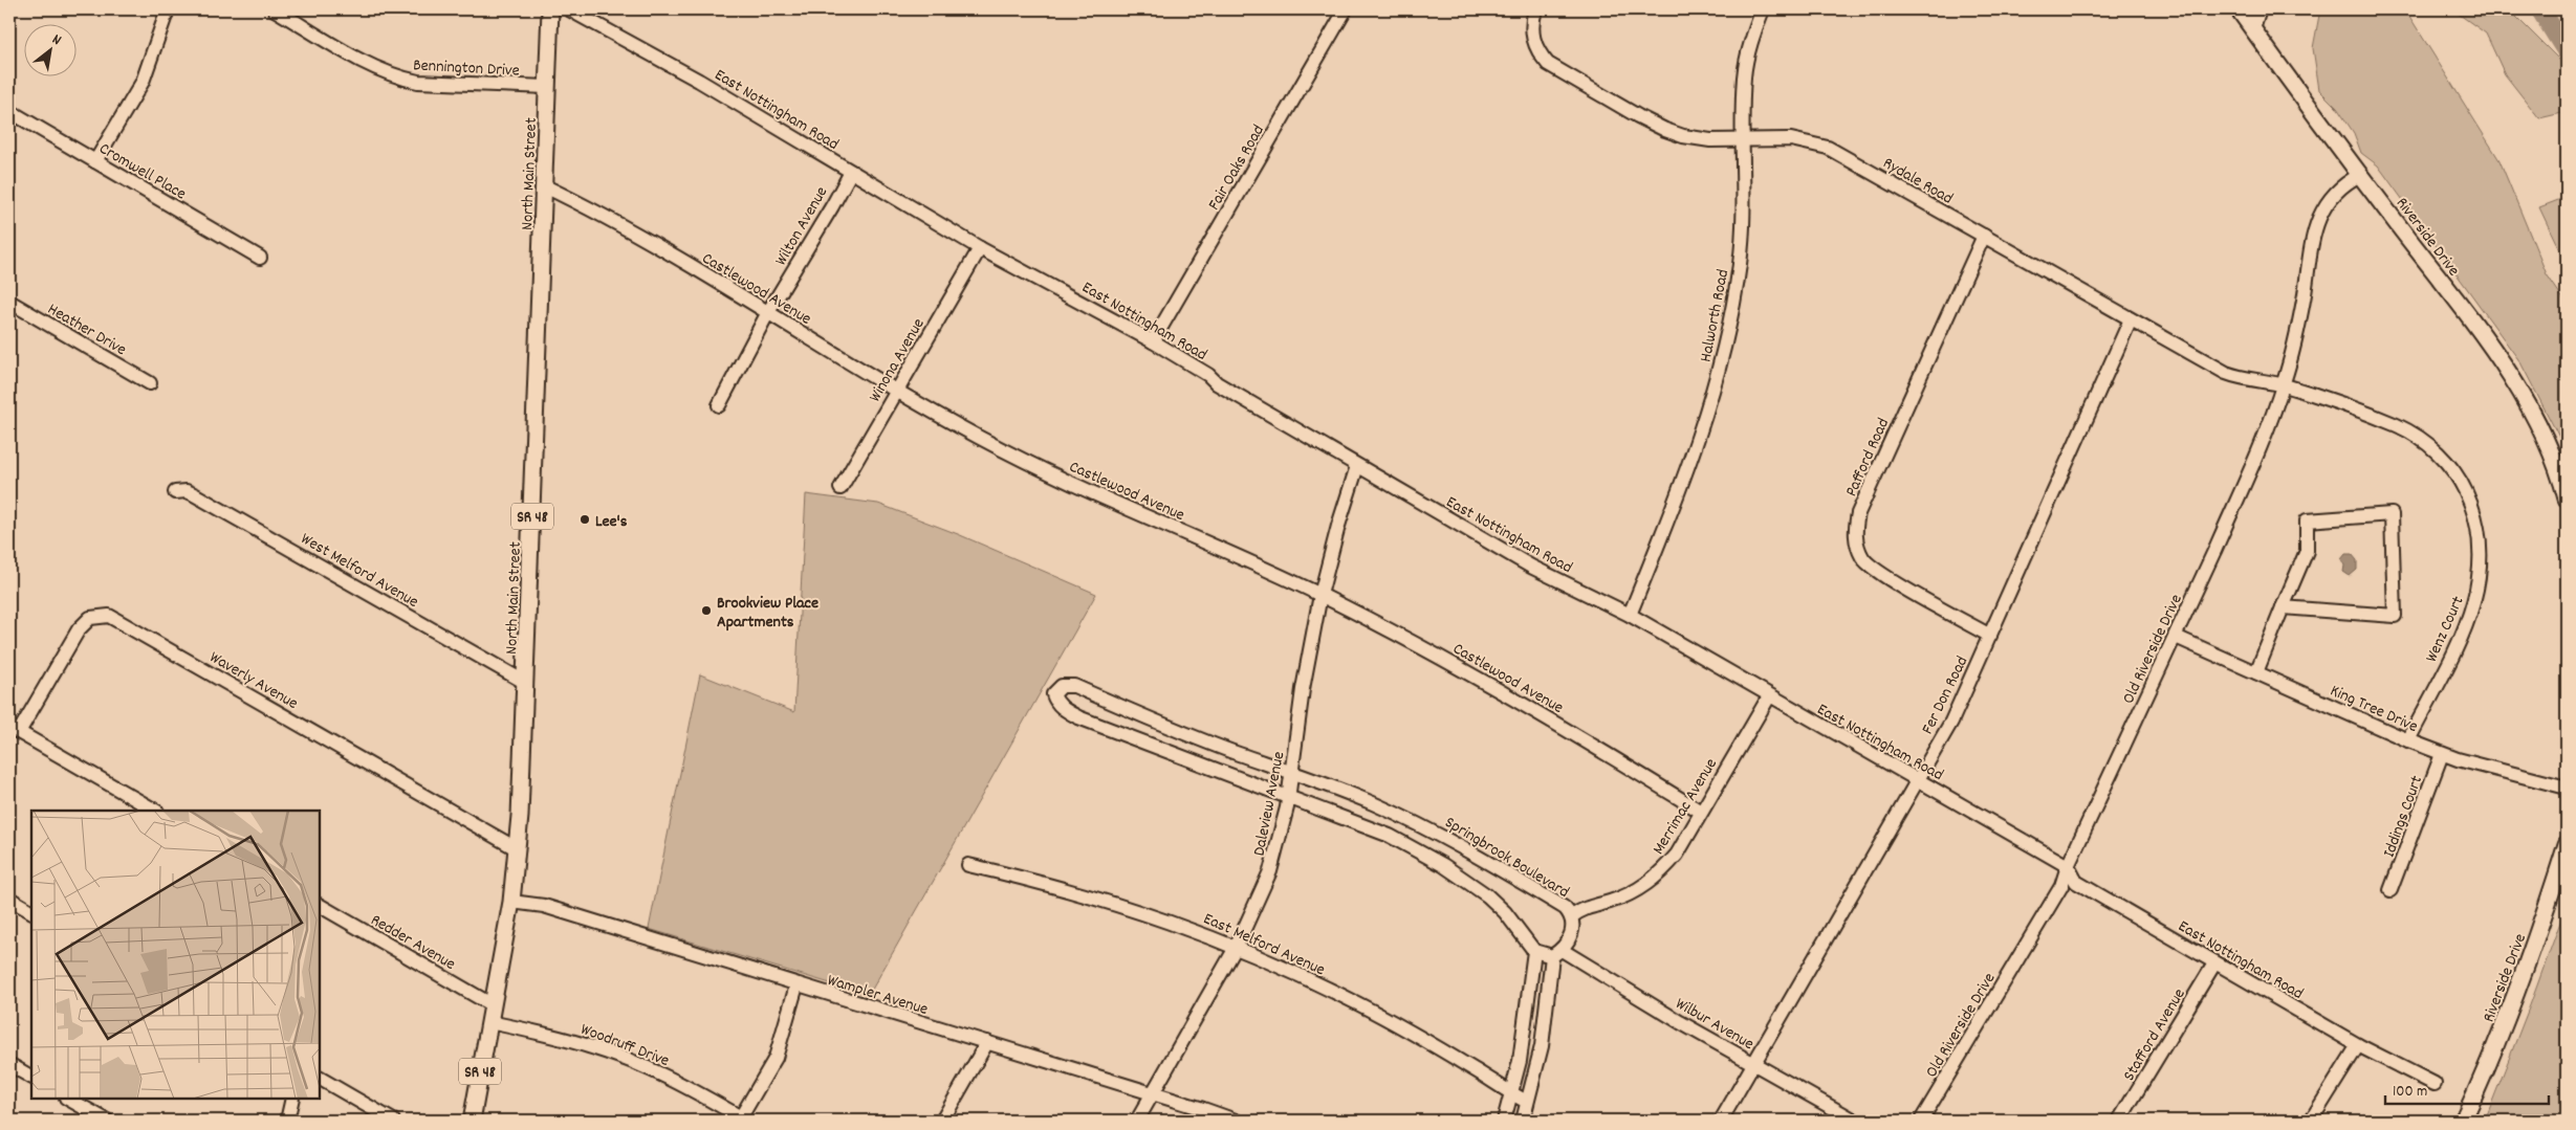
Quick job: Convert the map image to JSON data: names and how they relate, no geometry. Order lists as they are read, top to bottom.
{
  "streets": {
    "main road": ["North Main Street", "Riverside Drive", "SR 48"],
    "street": [
      "Bennington Drive",
      "East Nottingham Road",
      "Fair Oaks Road",
      "Cromwell Place",
      "Rydale Road",
      "Wilton Avenue",
      "Castlewood Avenue",
      "Halworth Road",
      "Heather Drive",
      "Winona Avenue",
      "Pafford Road",
      "West Melford Avenue",
      "Wenz Court",
      "Old Riverside Drive",
      "Waverly Avenue",
      "Fer Don Road",
      "King Tree Drive",
      "Daleview Avenue",
      "Merrimac Avenue",
      "Iddings Court",
      "Springbrook Boulevard",
      "Redder Avenue",
      "East Melford Avenue",
      "Wampler Avenue",
      "Wilbur Avenue",
      "Stafford Avenue",
      "Woodruff Drive"
    ]
  },
  "crossings": [
    ["Bennington Drive", "North Main Street"],
    ["East Nottingham Road", "Fair Oaks Road"],
    ["East Nottingham Road", "Wilton Avenue"],
    ["East Nottingham Road", "Halworth Road"],
    ["East Nottingham Road", "Winona Avenue"],
    ["East Nottingham Road", "Old Riverside Drive"],
    ["East Nottingham Road", "Fer Don Road"],
    ["East Nottingham Road", "Daleview Avenue"],
    ["East Nottingham Road", "Merrimac Avenue"],
    ["East Nottingham Road", "Stafford Avenue"],
    ["North Main Street", "Castlewood Avenue"],
    ["North Main Street", "West Melford Avenue"],
    ["North Main Street", "Waverly Avenue"],
    ["North Main Street", "Redder Avenue"],
    ["North Main Street", "Wampler Avenue"],
    ["North Main Street", "Woodruff Drive"],
    ["Rydale Road", "Halworth Road"],
    ["Rydale Road", "Pafford Road"],
    ["Rydale Road", "Wenz Court"],
    ["Rydale Road", "Old Riverside Drive"],
    ["Rydale Road", "Fer Don Road"],
    ["Wilton Avenue", "Castlewood Avenue"],
    ["Riverside Drive", "Old Riverside Drive"],
    ["Castlewood Avenue", "Winona Avenue"],
    ["Castlewood Avenue", "Daleview Avenue"],
    ["Castlewood Avenue", "Merrimac Avenue"],
    ["Pafford Road", "Fer Don Road"],
    ["Wenz Court", "Old Riverside Drive"],
    ["Wenz Court", "King Tree Drive"],
    ["Old Riverside Drive", "King Tree Drive"],
    ["Fer Don Road", "Wilbur Avenue"],
    ["King Tree Drive", "Iddings Court"],
    ["Daleview Avenue", "Springbrook Boulevard"],
    ["Daleview Avenue", "East Melford Avenue"],
    ["Daleview Avenue", "Wampler Avenue"],
    ["Merrimac Avenue", "Springbrook Boulevard"],
    ["Springbrook Boulevard", "Wilbur Avenue"]
  ],
  "places": ["Lee's", "Brookview Place Apartments"],
  "scale_bar": "100 m",
  "north": "top right"
}
